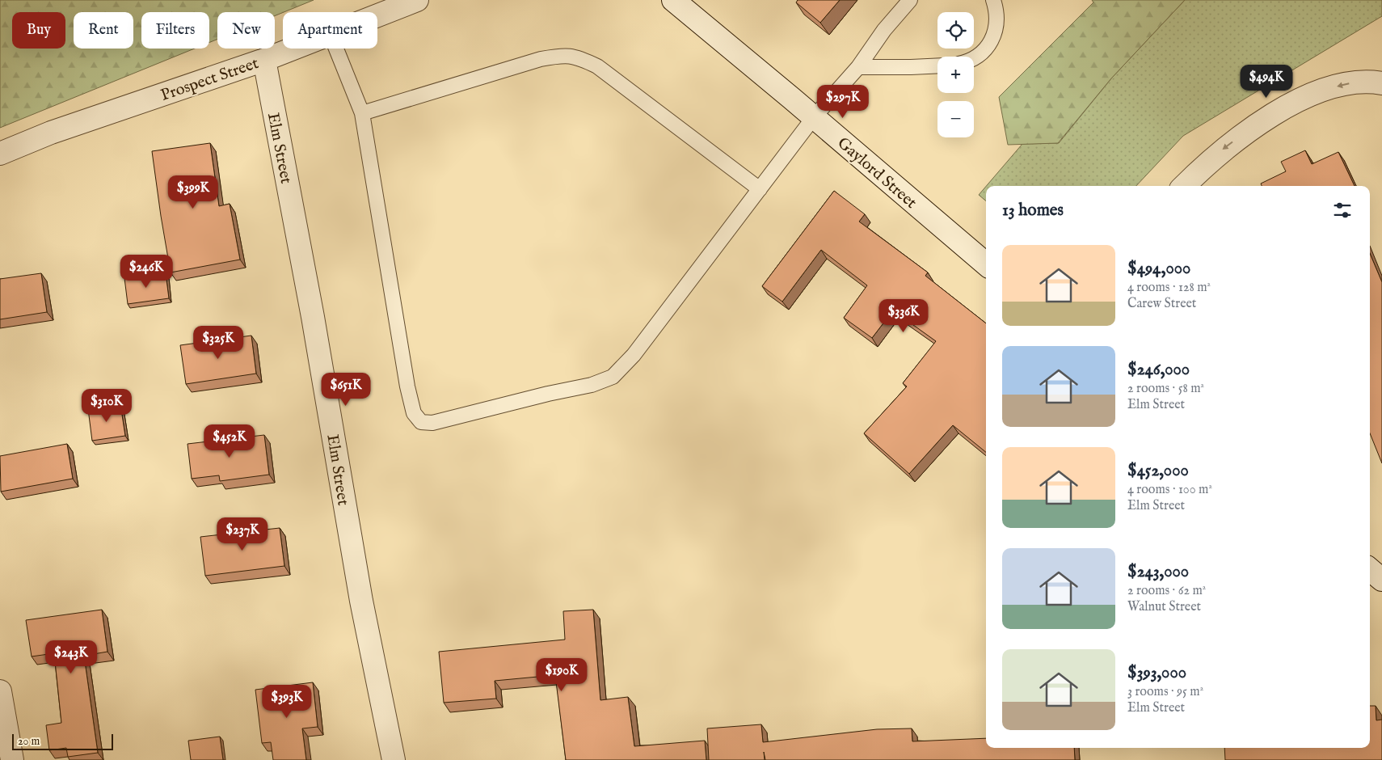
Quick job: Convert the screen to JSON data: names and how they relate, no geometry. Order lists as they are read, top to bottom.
{
  "streets": {
    "street": ["Prospect Street", "Elm Street", "Gaylord Street"]
  },
  "crossings": [
    ["Prospect Street", "Elm Street"]
  ],
  "scale_bar": "20 m",
  "page": {
    "map_buttons": ["+", "−"],
    "chip": [
      "Buy",
      "Rent",
      "Filters",
      "New",
      "Apartment"
    ],
    "price": [
      "$494K",
      "$297K",
      "$399K",
      "$246K",
      "$336K",
      "$325K",
      "$651K",
      "$310K",
      "$452K",
      "$237K",
      "$243K",
      "$190K",
      "$393K"
    ],
    "heading": "13 homes",
    "list": [
      {
        "name": "$494,000",
        "note": "4 rooms · 128 m² · Carew Street"
      },
      {
        "name": "$246,000",
        "note": "2 rooms · 58 m² · Elm Street"
      },
      {
        "name": "$452,000",
        "note": "4 rooms · 100 m² · Elm Street"
      },
      {
        "name": "$243,000",
        "note": "2 rooms · 62 m² · Walnut Street"
      },
      {
        "name": "$393,000",
        "note": "3 rooms · 95 m² · Elm Street"
      }
    ],
    "scale": "20 m"
  }
}
